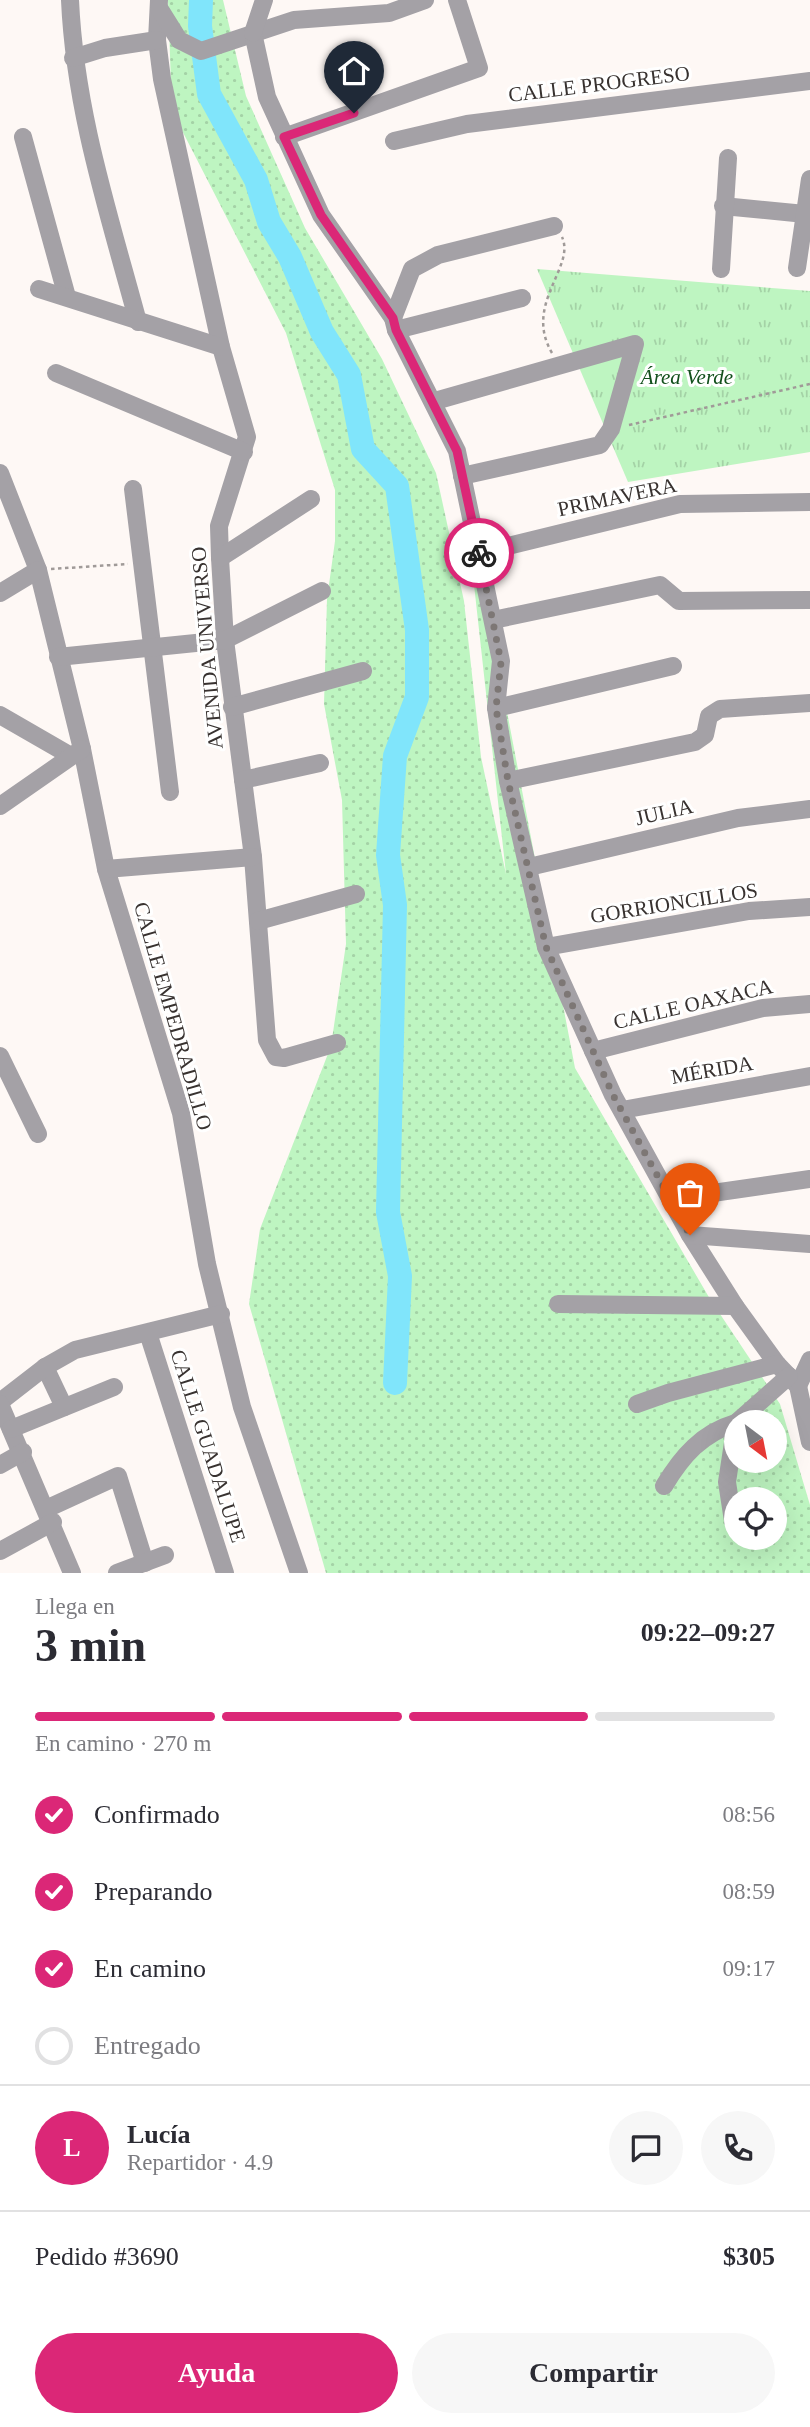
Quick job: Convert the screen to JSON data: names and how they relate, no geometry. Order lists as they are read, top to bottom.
{
  "streets": {
    "street": [
      "CALLE PROGRESO",
      "PRIMAVERA",
      "AVENIDA UNIVERSO",
      "JULIA",
      "GORRIONCILLOS",
      "CALLE OAXACA",
      "CALLE EMPEDRADILLO",
      "MÉRIDA",
      "CALLE GUADALUPE"
    ]
  },
  "parks": ["Área Verde"],
  "north": "bottom right",
  "page": {
    "heading": ["3 min", "Llega en", "09:22–09:27"],
    "panel": [
      "Lucía",
      "Repartidor · 4.9",
      "Pedido #3690",
      "$305"
    ],
    "bar": "En camino · 270 m",
    "list": [
      ["Confirmado", "08:56"],
      ["Preparando", "08:59"],
      ["En camino", "09:17"],
      "Entregado"
    ],
    "round": "L",
    "buttons": ["Ayuda", "Compartir"]
  }
}
